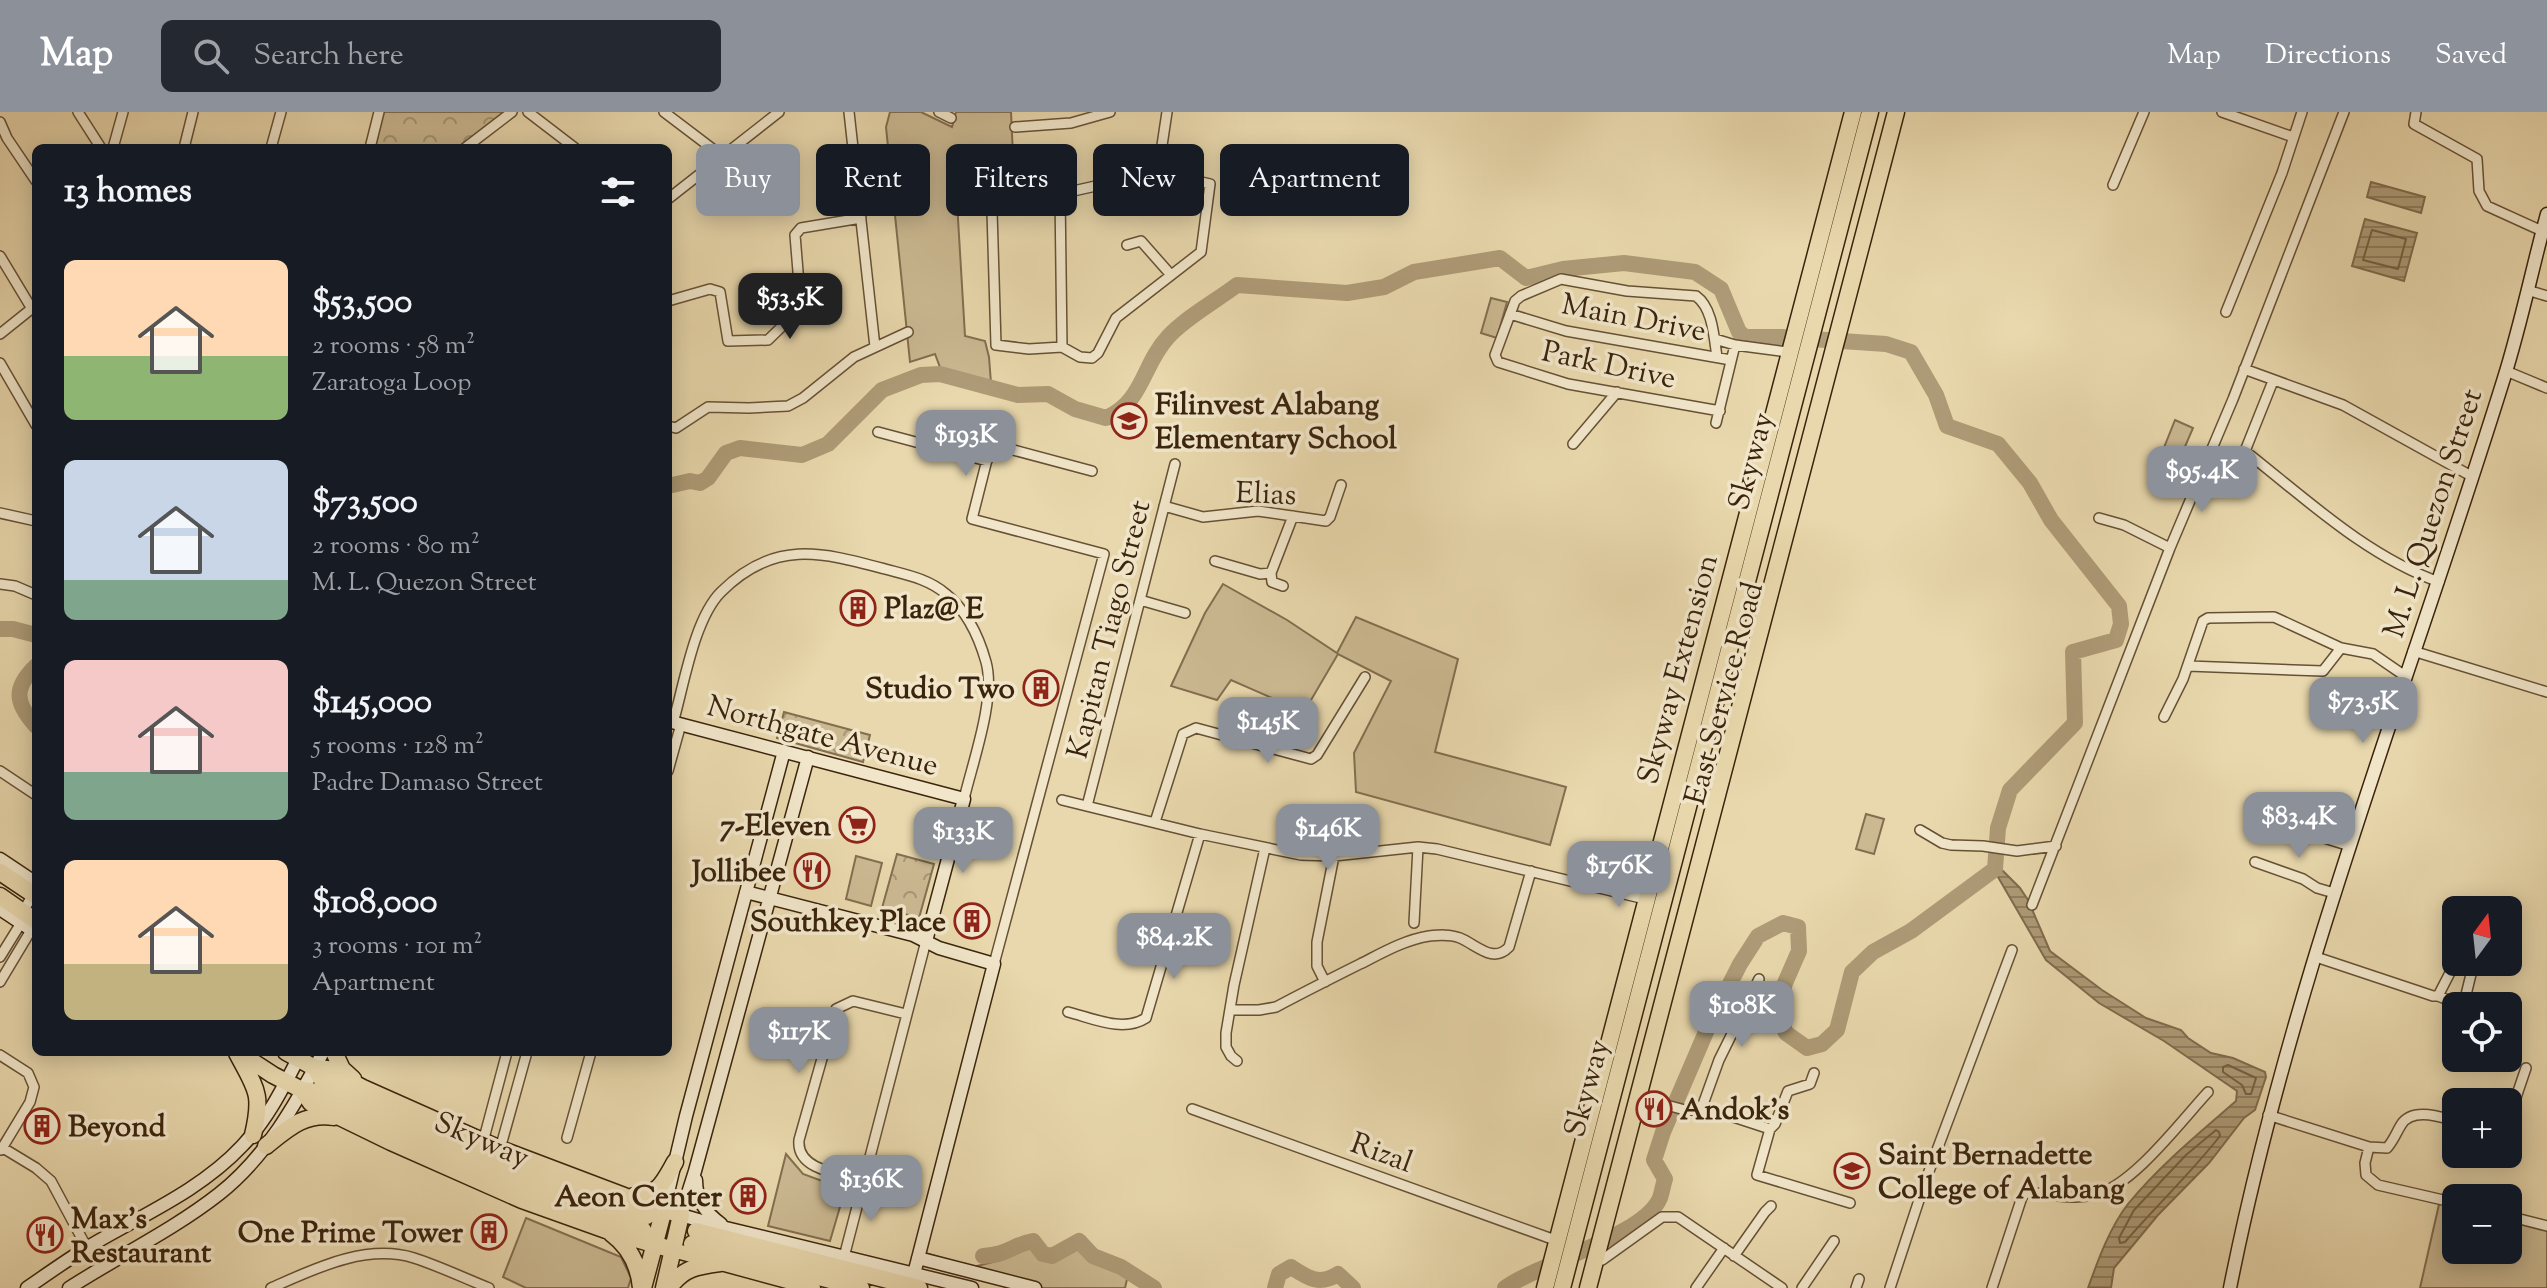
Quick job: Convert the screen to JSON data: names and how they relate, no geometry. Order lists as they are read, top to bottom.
{
  "streets": {
    "highway": ["Skyway", "Skyway Extension"],
    "main road": ["M. L. Quezon Street", "East Service Road", "Northgate Avenue"],
    "street": [
      "Main Drive",
      "Park Drive",
      "Elias",
      "Kapitan Tiago Street",
      "Rizal"
    ]
  },
  "crossings": [
    ["Main Drive", "Park Drive"],
    ["Elias", "Kapitan Tiago Street"]
  ],
  "places": {
    "school or university": ["Filinvest Alabang Elementary School", "Saint Bernadette College of Alabang"],
    "building": [
      "Plaz@ E",
      "Studio Two",
      "Southkey Place",
      "Beyond",
      "Aeon Center",
      "One Prime Tower"
    ],
    "supermarket": ["7-Eleven"],
    "restaurant": ["Jollibee", "Andok's", "Max's Restaurant"]
  },
  "north": "top",
  "page": {
    "header": "Map",
    "search": "Search here",
    "nav": ["Map", "Directions", "Saved"],
    "chip": [
      "Buy",
      "Rent",
      "Filters",
      "New",
      "Apartment"
    ],
    "heading": "13 homes",
    "list": [
      {
        "name": "$53,500",
        "note": "2 rooms · 58 m² · Zaratoga Loop"
      },
      {
        "name": "$73,500",
        "note": "2 rooms · 80 m² · M. L. Quezon Street"
      },
      {
        "name": "$145,000",
        "note": "5 rooms · 128 m² · Padre Damaso Street"
      },
      {
        "name": "$108,000",
        "note": "3 rooms · 101 m² · Apartment"
      }
    ],
    "price": [
      "$53.5K",
      "$193K",
      "$95.4K",
      "$73.5K",
      "$145K",
      "$83.4K",
      "$146K",
      "$133K",
      "$176K",
      "$84.2K",
      "$108K",
      "$117K",
      "$136K"
    ],
    "map_buttons": ["+", "−"]
  }
}
